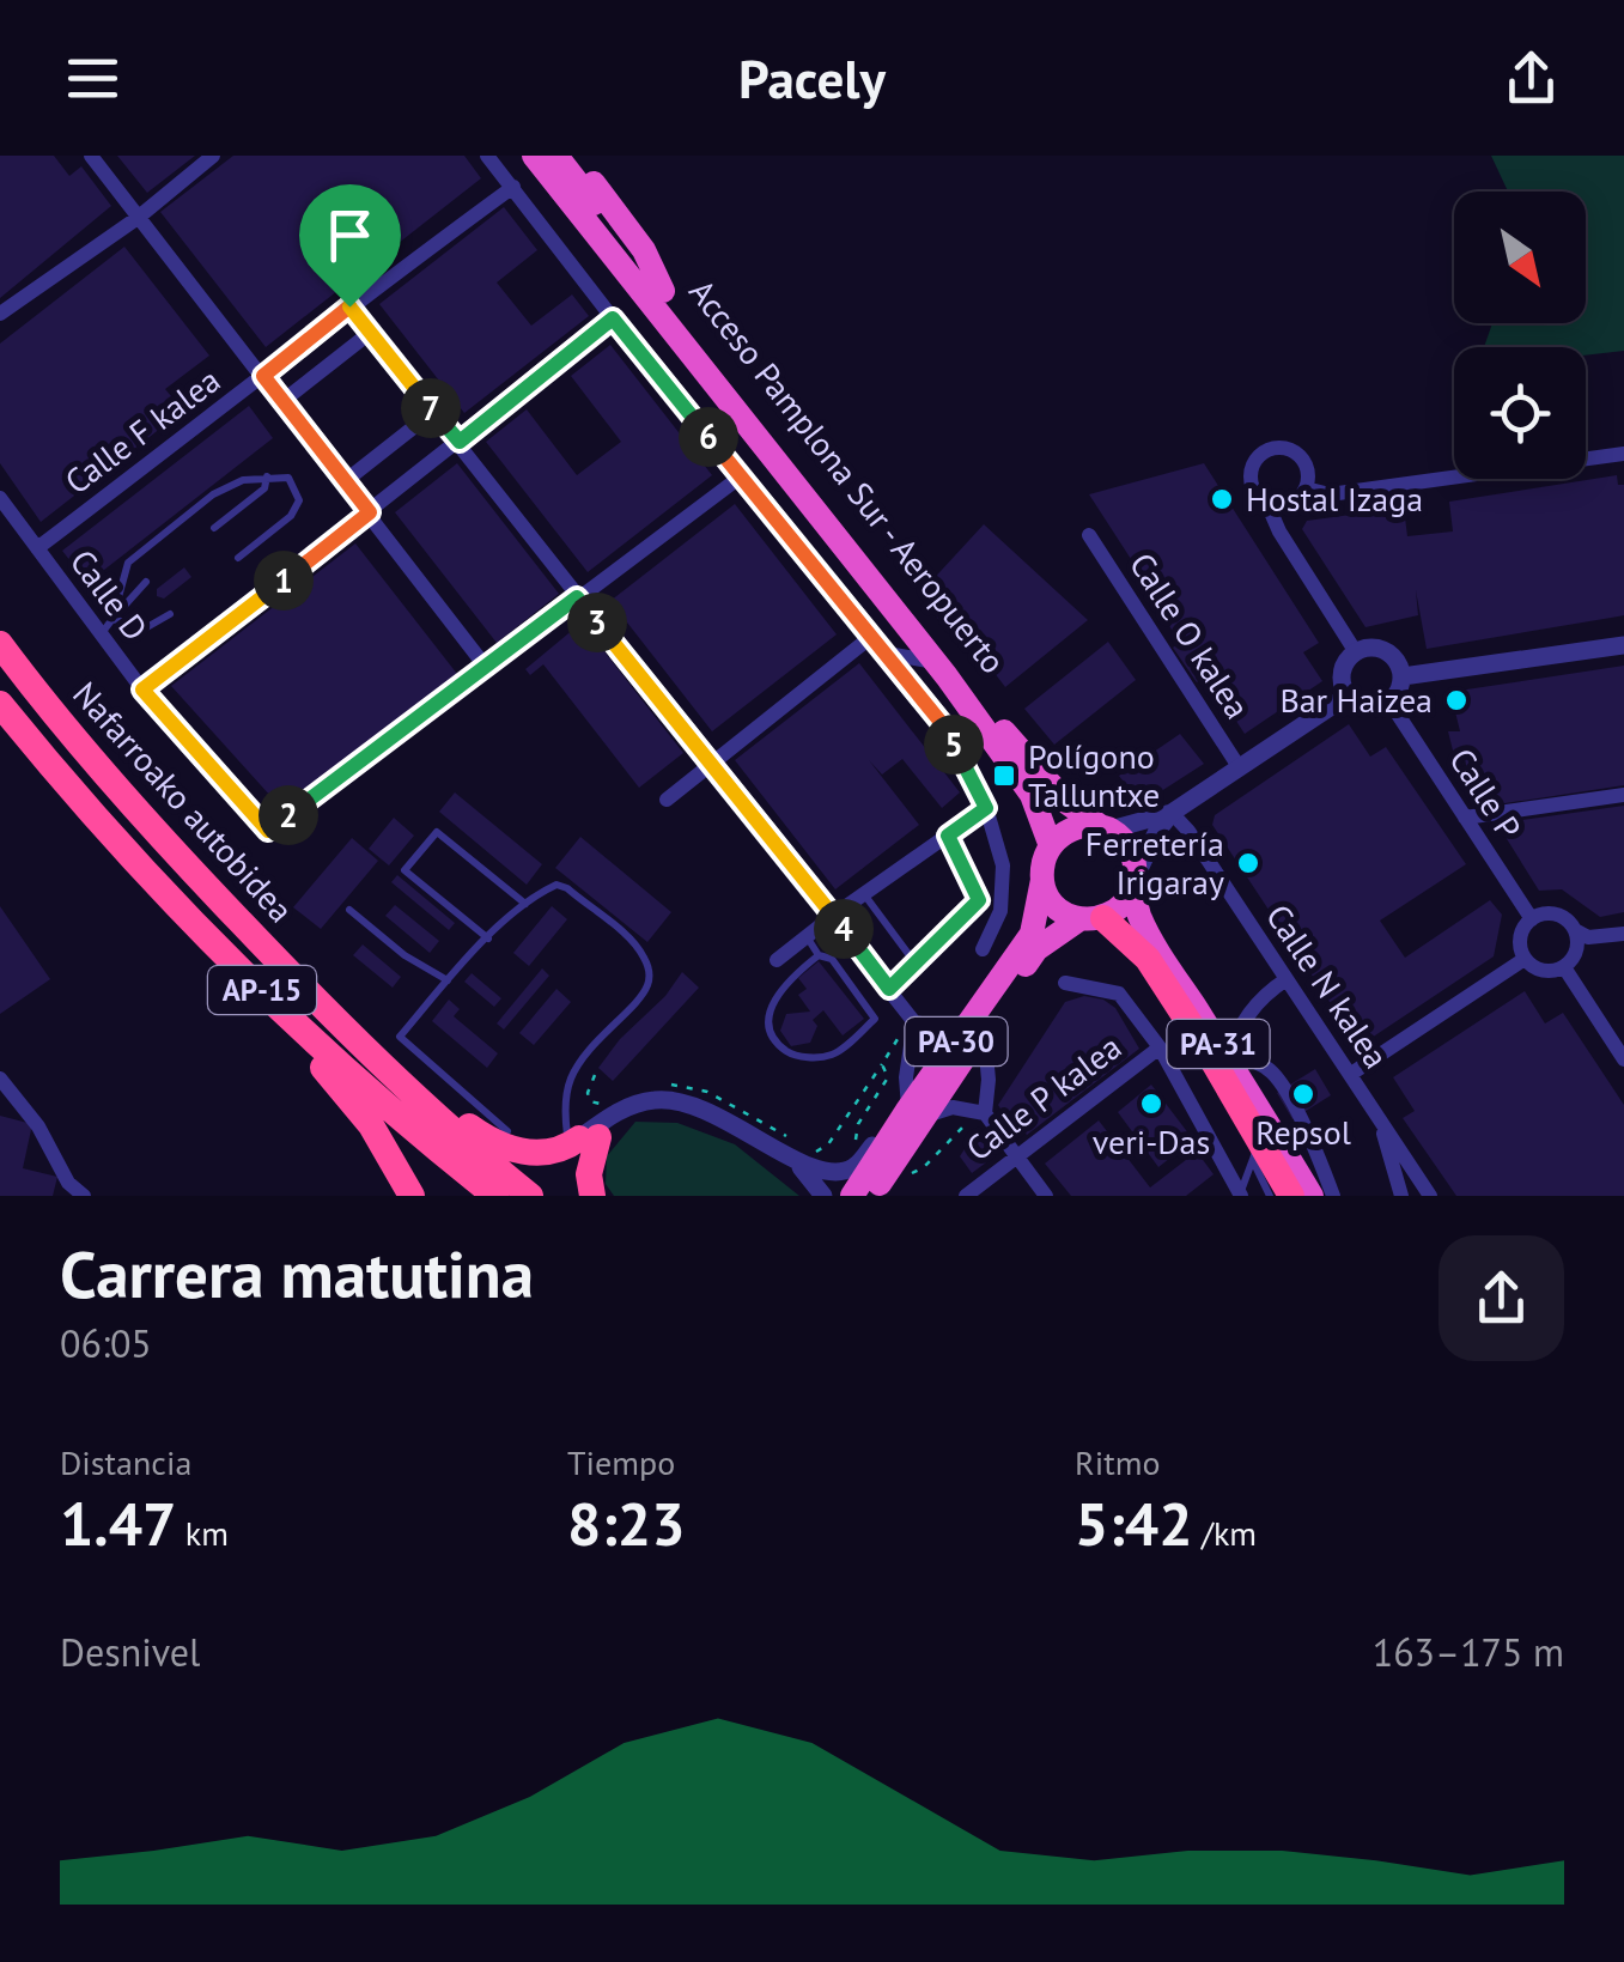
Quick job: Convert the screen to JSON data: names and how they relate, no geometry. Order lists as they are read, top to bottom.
{
  "streets": {
    "highway": [
      "Acceso Pamplona Sur - Aeropuerto",
      "Nafarroako autobidea",
      "AP-15",
      "PA-30",
      "PA-31"
    ],
    "street": [
      "Calle F kalea",
      "Calle D",
      "Calle O kalea",
      "Calle P",
      "Calle N kalea",
      "Calle P kalea"
    ]
  },
  "crossings": [
    ["Calle F kalea", "Calle D"],
    ["Acceso Pamplona Sur - Aeropuerto", "PA-30"],
    ["Acceso Pamplona Sur - Aeropuerto", "PA-31"],
    ["PA-30", "PA-31"]
  ],
  "places": {
    "other": [
      "Hostal Izaga",
      "Bar Haizea",
      "Ferretería Irigaray",
      "Repsol",
      "veri-Das"
    ],
    "transit": ["Polígono Talluntxe"]
  },
  "north": "bottom right",
  "page": {
    "header": "Pacely",
    "pins": [
      "7",
      "6",
      "1",
      "3",
      "5",
      "2",
      "4"
    ],
    "heading": ["Carrera matutina", "06:05"],
    "stats": [
      ["Distancia", "1.47 km"],
      ["Tiempo", "8:23"],
      ["Ritmo", "5:42 /km"]
    ],
    "chart": ["Desnivel", "163–175 m"]
  }
}
